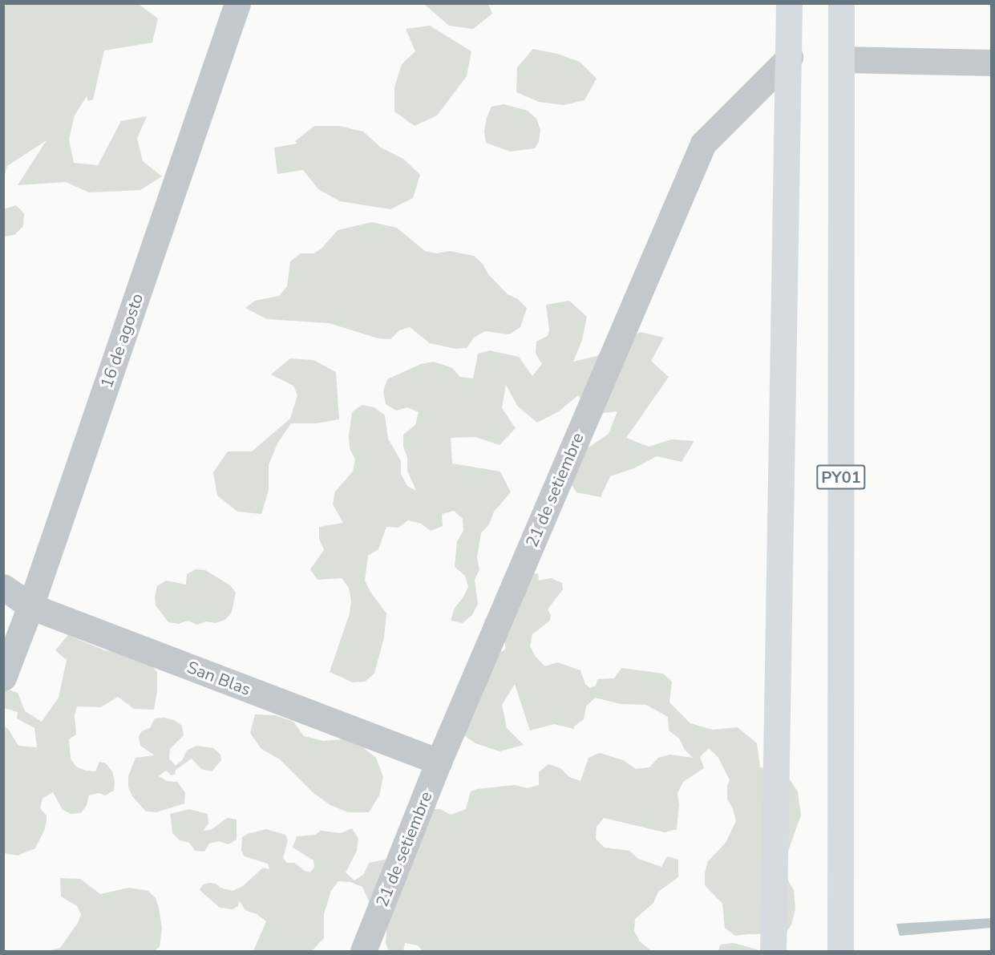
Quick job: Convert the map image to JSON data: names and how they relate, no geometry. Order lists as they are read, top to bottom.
{
  "streets": {
    "highway": ["PY01"],
    "street": ["16 de agosto", "21 de setiembre", "San Blas"]
  },
  "crossings": [
    ["16 de agosto", "San Blas"],
    ["21 de setiembre", "San Blas"]
  ]
}
